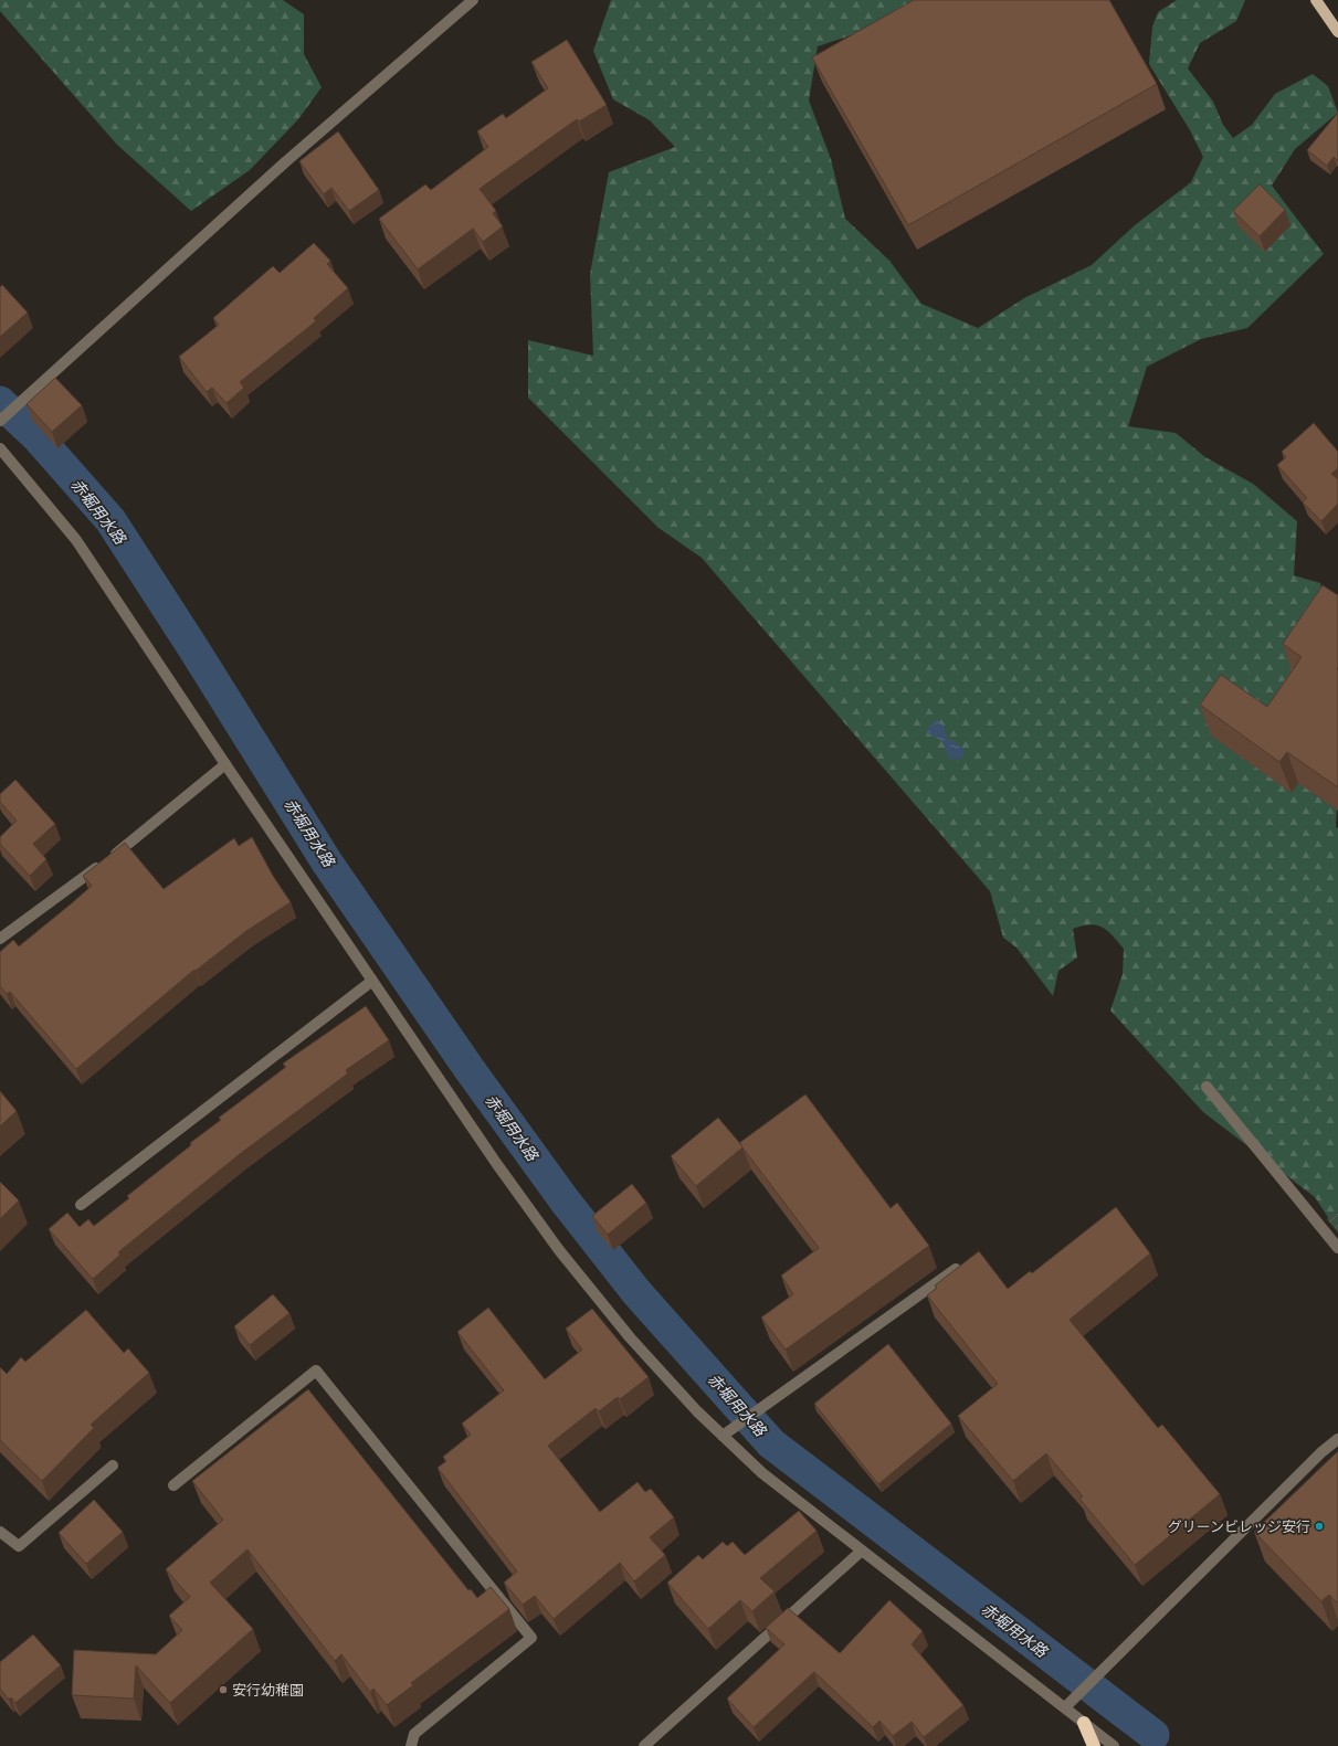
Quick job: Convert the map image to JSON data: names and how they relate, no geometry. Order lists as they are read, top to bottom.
{
  "water": ["赤堀用水路"],
  "places": ["グリーンビレッジ安行", "安行幼稚園"]
}
